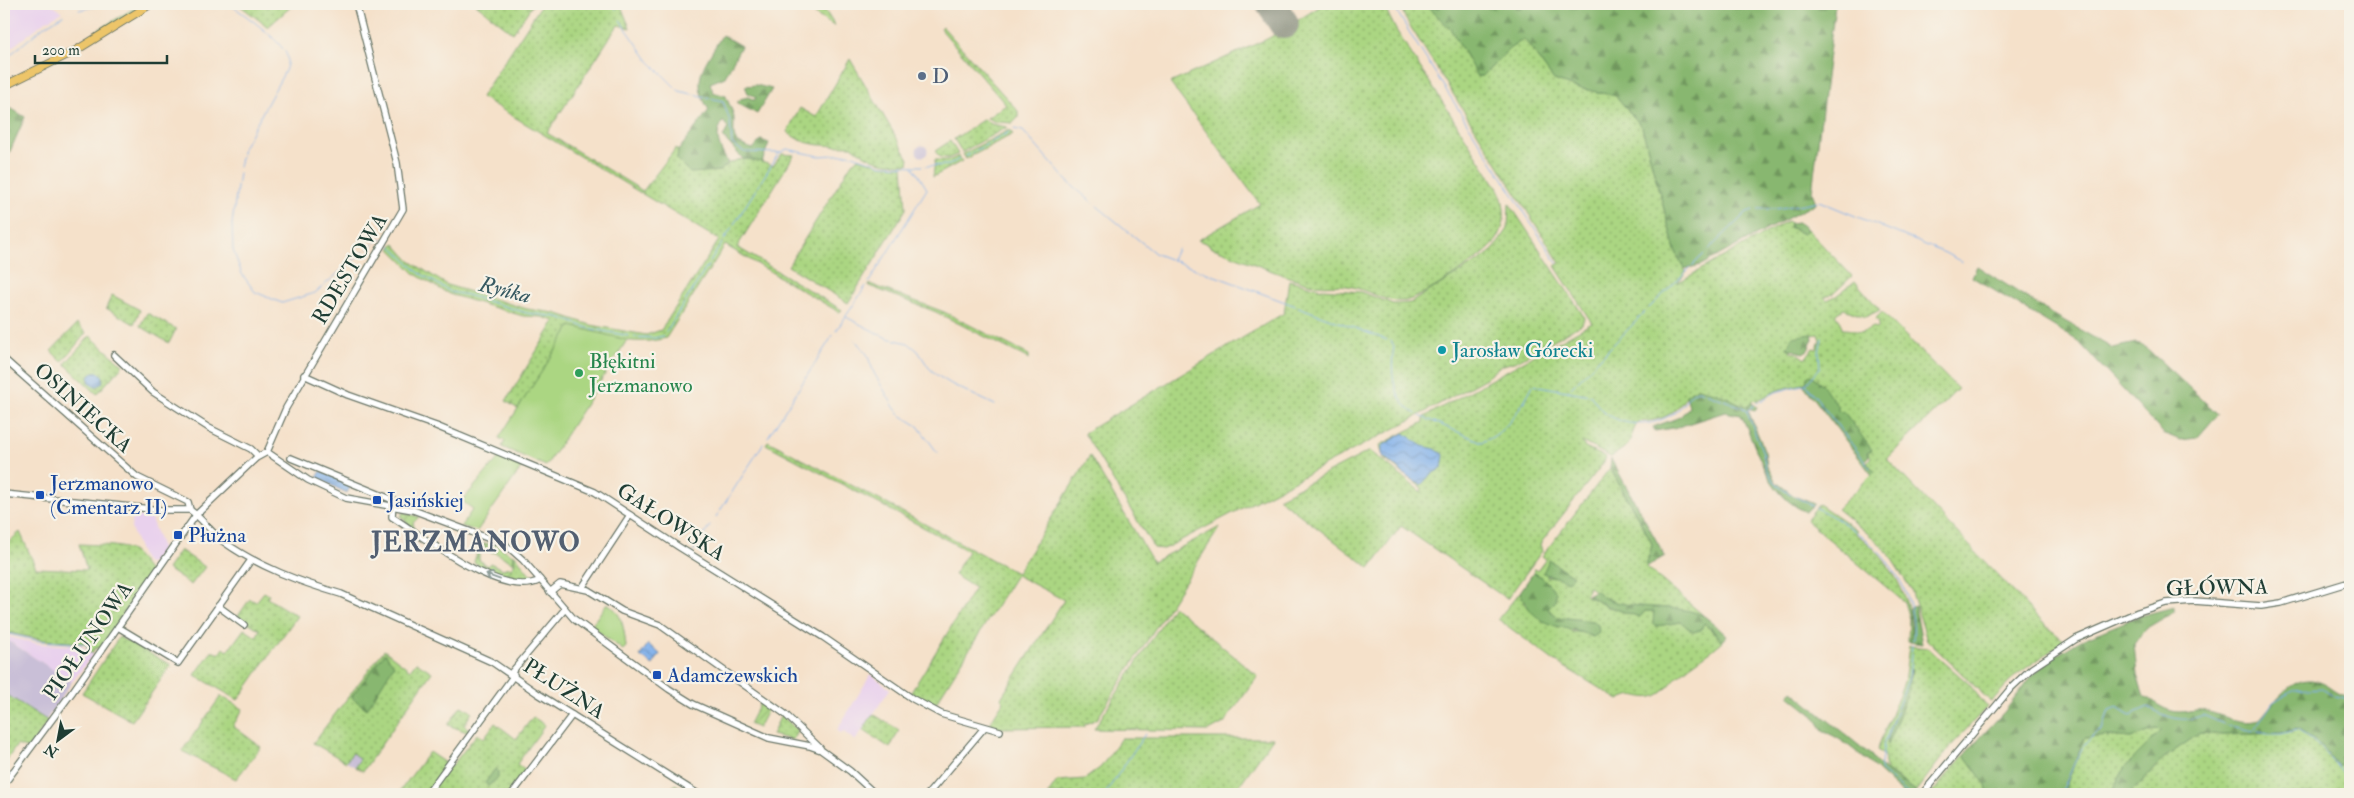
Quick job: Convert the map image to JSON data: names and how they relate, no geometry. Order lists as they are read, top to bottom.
{
  "streets": {
    "street": [
      "RDESTOWA",
      "OSINIECKA",
      "GAŁOWSKA",
      "GŁÓWNA",
      "PIOŁUNOWA",
      "PŁUŻNA"
    ]
  },
  "crossings": [
    ["RDESTOWA", "GAŁOWSKA"],
    ["RDESTOWA", "PIOŁUNOWA"],
    ["OSINIECKA", "PIOŁUNOWA"],
    ["OSINIECKA", "PŁUŻNA"],
    ["PIOŁUNOWA", "PŁUŻNA"]
  ],
  "districts": ["JERZMANOWO"],
  "water": ["Ryńka"],
  "places": {
    "other": ["D", "Jarosław Górecki", "Błękitni Jerzmanowo"],
    "transit": [
      "Jerzmanowo (Cmentarz II)",
      "Jasińskiej",
      "Płużna",
      "Adamczewskich"
    ]
  },
  "scale_bar": "200 m",
  "north": "bottom left"
}
